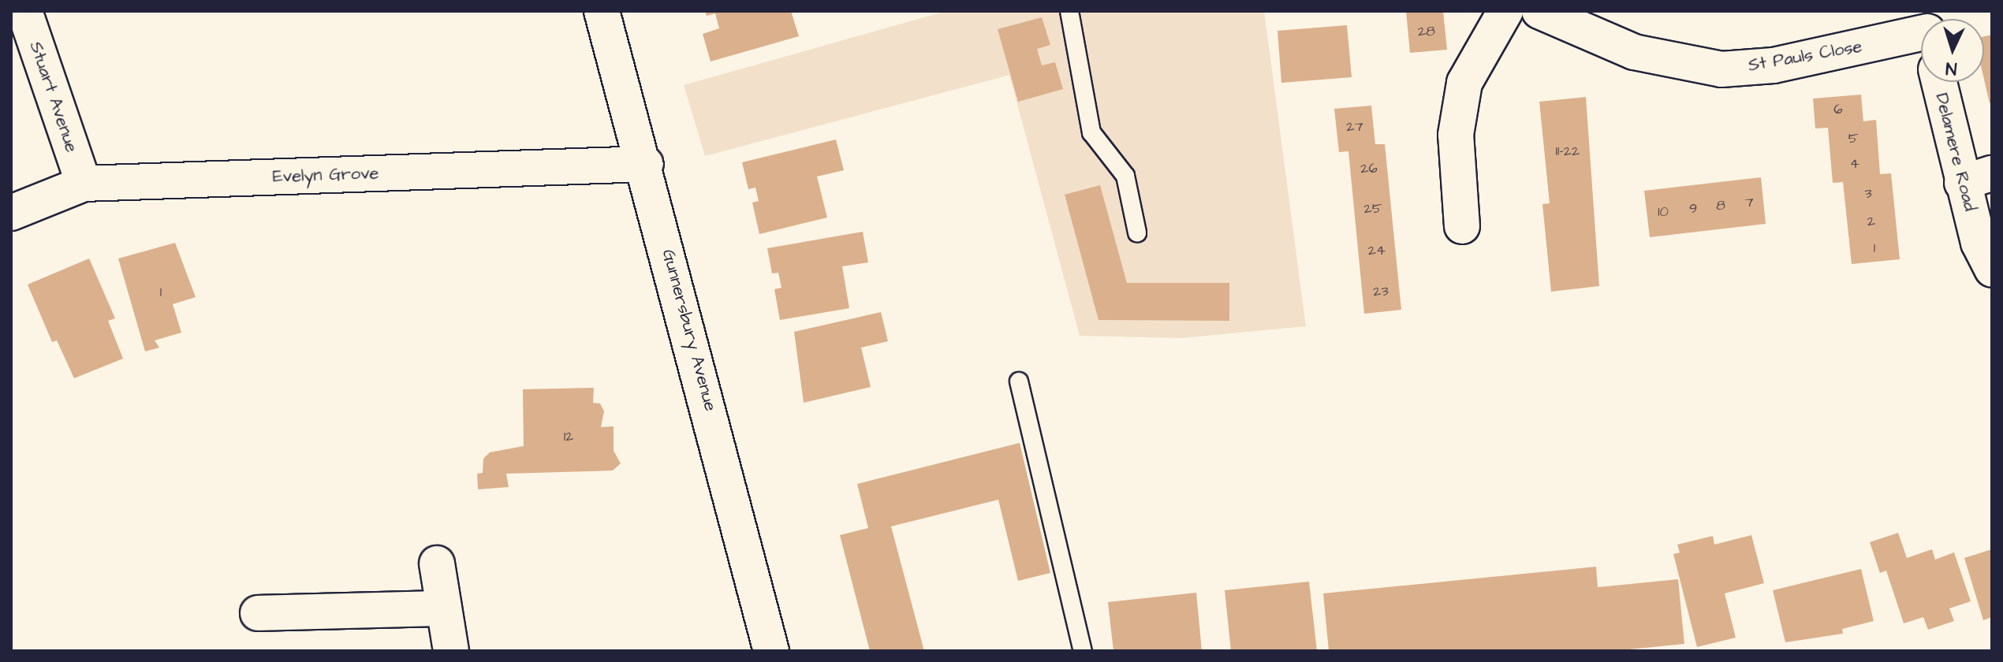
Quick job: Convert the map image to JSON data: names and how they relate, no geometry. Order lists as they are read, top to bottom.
{
  "streets": {
    "main road": [
      "St Pauls Close",
      "Stuart Avenue",
      "Delamere Road",
      "Evelyn Grove",
      "Gunnersbury Avenue"
    ]
  },
  "crossings": [
    ["Stuart Avenue", "Evelyn Grove"],
    ["Evelyn Grove", "Gunnersbury Avenue"]
  ],
  "house_numbers": [
    "28",
    "6",
    "27",
    "5",
    "11-22",
    "4",
    "26",
    "3",
    "7",
    "8",
    "25",
    "9",
    "10",
    "2",
    "1",
    "24",
    "23",
    "1",
    "12"
  ],
  "north": "bottom"
}
